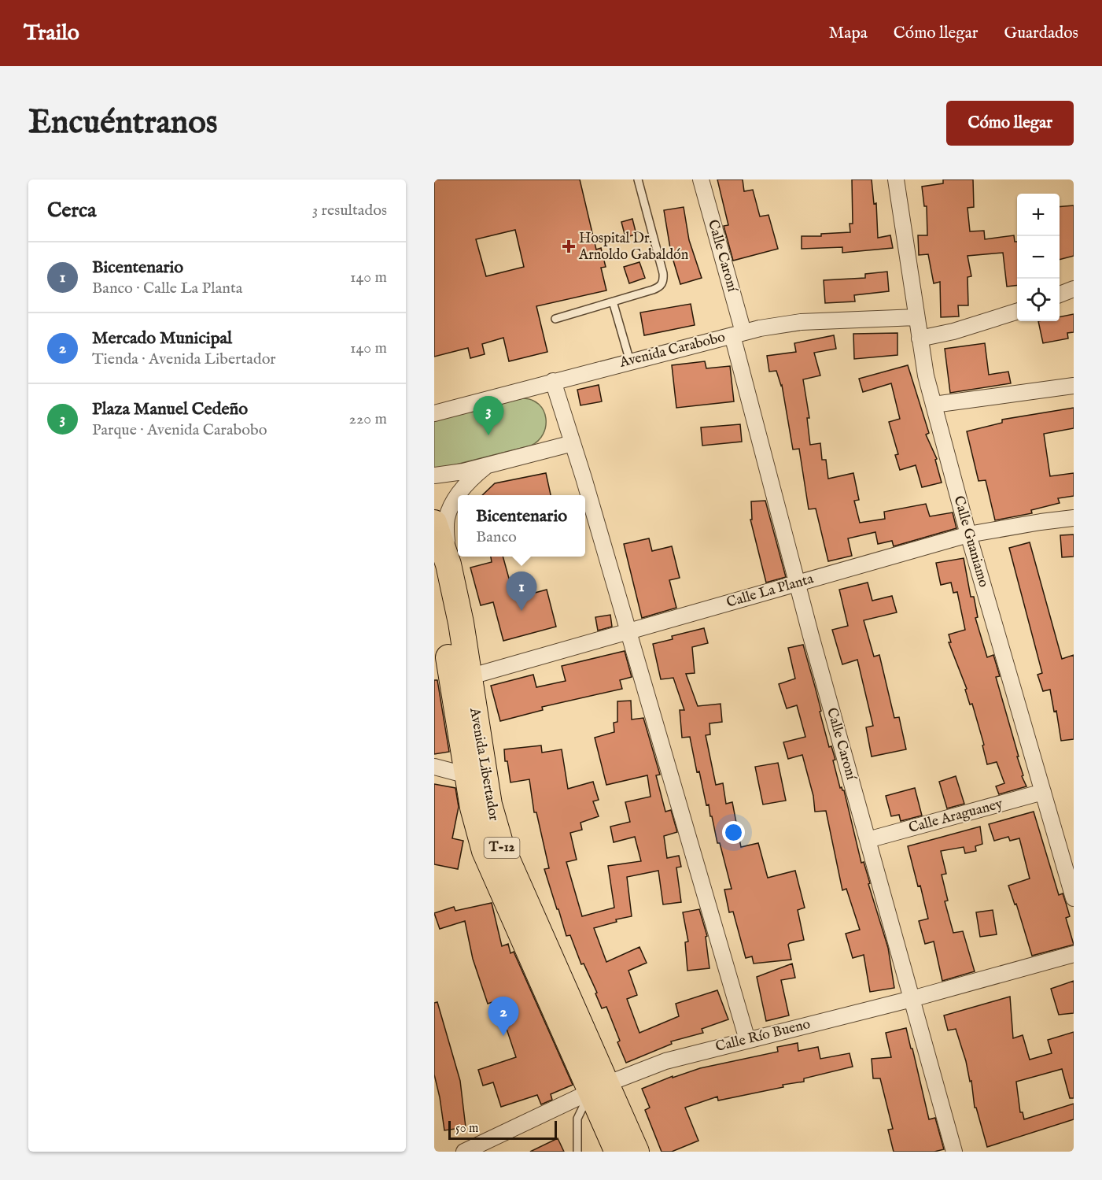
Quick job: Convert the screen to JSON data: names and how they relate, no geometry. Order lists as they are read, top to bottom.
{
  "streets": {
    "highway": ["Avenida Libertador", "T-12"],
    "street": [
      "Calle Caroní",
      "Avenida Carabobo",
      "Calle Guaniamo",
      "Calle La Planta",
      "Calle Araguaney",
      "Calle Río Bueno"
    ]
  },
  "crossings": [
    ["Calle Caroní", "Avenida Carabobo"],
    ["Calle Caroní", "Calle La Planta"],
    ["Calle Caroní", "Calle Araguaney"],
    ["Calle Caroní", "Calle Río Bueno"],
    ["Avenida Carabobo", "Calle Guaniamo"],
    ["Calle Guaniamo", "Calle La Planta"],
    ["Calle Guaniamo", "Calle Araguaney"],
    ["Calle La Planta", "Avenida Libertador"],
    ["Avenida Libertador", "Calle Río Bueno"]
  ],
  "places": {
    "health": ["Hospital Dr. Arnoldo Gabaldón"]
  },
  "scale_bar": "50 m",
  "page": {
    "header": "Trailo",
    "nav": ["Mapa", "Cómo llegar", "Guardados"],
    "buttons": "Cómo llegar",
    "title": "Encuéntranos",
    "heading": ["Cerca", "3 resultados"],
    "map_buttons": ["+", "−"],
    "list": [
      {
        "mark": "1",
        "name": "Bicentenario",
        "note": "Banco · Calle La Planta",
        "value": "140 m"
      },
      {
        "mark": "2",
        "name": "Mercado Municipal",
        "note": "Tienda · Avenida Libertador",
        "value": "140 m"
      },
      {
        "mark": "3",
        "name": "Plaza Manuel Cedeño",
        "note": "Parque · Avenida Carabobo",
        "value": "220 m"
      }
    ],
    "pins": ["3", "1", "2"],
    "popup": ["Bicentenario", "Banco"],
    "scale": "50 m"
  }
}
